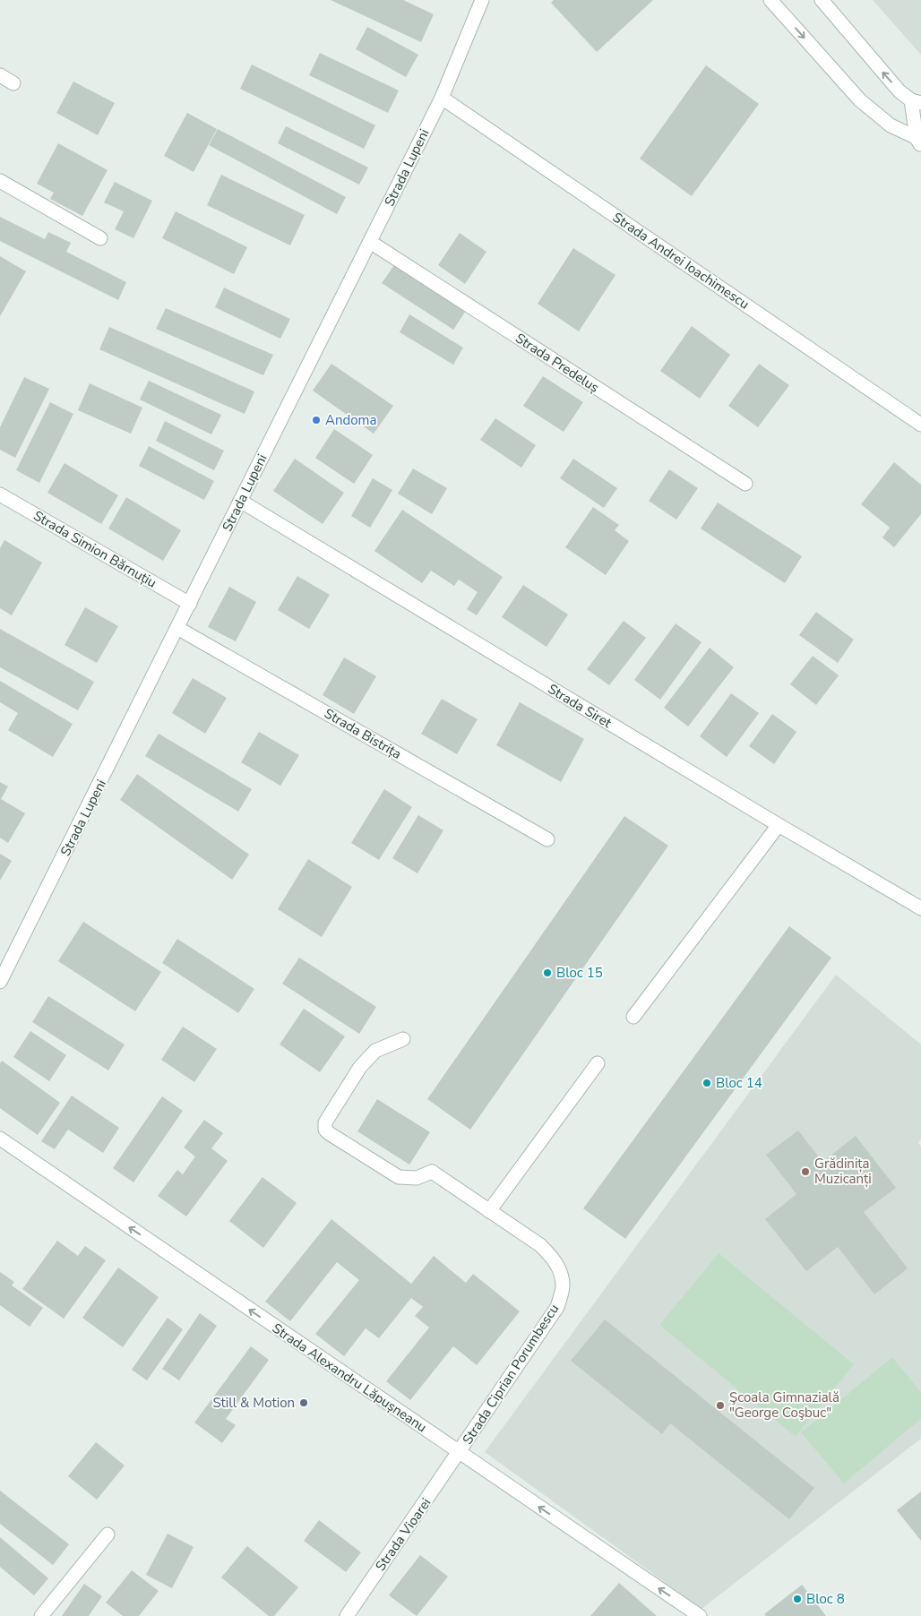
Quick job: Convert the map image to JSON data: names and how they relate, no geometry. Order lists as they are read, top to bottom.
{
  "streets": {
    "street": [
      "Strada Lupeni",
      "Strada Andrei Ioachimescu",
      "Strada Predeluș",
      "Strada Simion Bărnuțiu",
      "Strada Siret",
      "Strada Bistrița",
      "Strada Ciprian Porumbescu",
      "Strada Alexandru Lăpușneanu",
      "Strada Vioarei"
    ]
  },
  "crossings": [
    ["Strada Lupeni", "Strada Andrei Ioachimescu"],
    ["Strada Lupeni", "Strada Predeluș"],
    ["Strada Lupeni", "Strada Simion Bărnuțiu"],
    ["Strada Lupeni", "Strada Siret"],
    ["Strada Lupeni", "Strada Bistrița"],
    ["Strada Ciprian Porumbescu", "Strada Alexandru Lăpușneanu"],
    ["Strada Ciprian Porumbescu", "Strada Vioarei"],
    ["Strada Alexandru Lăpușneanu", "Strada Vioarei"]
  ],
  "one_way": ["Strada Alexandru Lăpușneanu"],
  "places": [
    "Andoma",
    "Bloc 15",
    "Bloc 14",
    "Grădinița Muzicanți",
    "Still & Motion",
    "Şcoala Gimnazială \"George Coşbuc\"",
    "Bloc 8"
  ]
}
